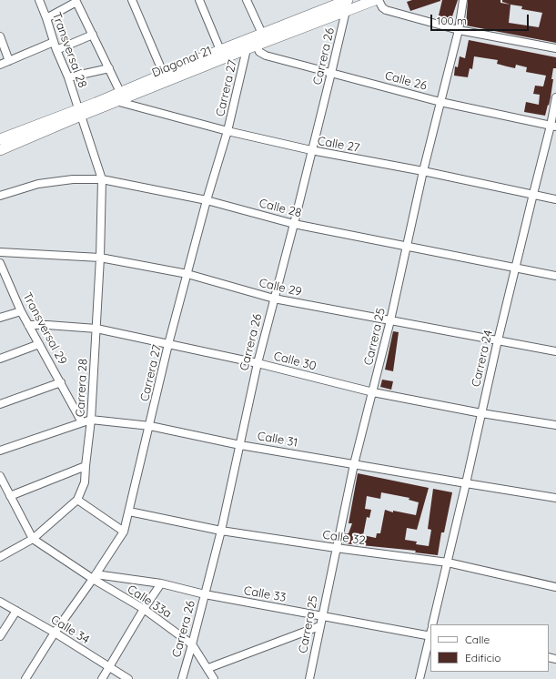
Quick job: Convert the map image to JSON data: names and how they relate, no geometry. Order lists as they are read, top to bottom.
{
  "streets": {
    "highway": ["Diagonal 21"],
    "street": [
      "Transversal 28",
      "Carrera 26",
      "Calle 26",
      "Carrera 27",
      "Calle 27",
      "Calle 28",
      "Calle 29",
      "Transversal 29",
      "Carrera 25",
      "Carrera 24",
      "Calle 30",
      "Carrera 28",
      "Calle 31",
      "Calle 32",
      "Calle 33",
      "Calle 33a",
      "Calle 34"
    ]
  },
  "crossings": [
    ["Transversal 28", "Diagonal 21"],
    ["Transversal 28", "Calle 28"],
    ["Transversal 28", "Carrera 28"],
    ["Carrera 26", "Diagonal 21"],
    ["Carrera 26", "Calle 26"],
    ["Carrera 26", "Calle 27"],
    ["Carrera 26", "Calle 28"],
    ["Carrera 26", "Calle 29"],
    ["Carrera 26", "Calle 30"],
    ["Carrera 26", "Calle 31"],
    ["Carrera 26", "Calle 32"],
    ["Carrera 26", "Calle 33"],
    ["Carrera 26", "Calle 33a"],
    ["Diagonal 21", "Calle 26"],
    ["Diagonal 21", "Carrera 27"],
    ["Diagonal 21", "Calle 27"],
    ["Calle 26", "Carrera 27"],
    ["Calle 26", "Carrera 25"],
    ["Calle 26", "Carrera 24"],
    ["Carrera 27", "Calle 27"],
    ["Carrera 27", "Calle 28"],
    ["Carrera 27", "Calle 29"],
    ["Carrera 27", "Calle 30"],
    ["Carrera 27", "Calle 31"],
    ["Carrera 27", "Calle 32"],
    ["Carrera 27", "Calle 33"],
    ["Carrera 27", "Calle 33a"],
    ["Carrera 27", "Calle 34"],
    ["Calle 27", "Carrera 25"],
    ["Calle 27", "Carrera 24"],
    ["Calle 28", "Carrera 25"],
    ["Calle 28", "Carrera 24"],
    ["Calle 28", "Carrera 28"],
    ["Calle 29", "Carrera 25"],
    ["Calle 29", "Carrera 24"],
    ["Calle 29", "Carrera 28"],
    ["Transversal 29", "Calle 30"],
    ["Transversal 29", "Calle 31"],
    ["Carrera 25", "Calle 30"],
    ["Carrera 25", "Calle 31"],
    ["Carrera 25", "Calle 32"],
    ["Carrera 25", "Calle 33"],
    ["Carrera 24", "Calle 30"],
    ["Carrera 24", "Calle 31"],
    ["Carrera 24", "Calle 32"],
    ["Calle 30", "Carrera 28"],
    ["Carrera 28", "Calle 31"],
    ["Carrera 28", "Calle 33"],
    ["Calle 33", "Calle 33a"]
  ],
  "legend": ["Calle", "Edificio"],
  "scale_bar": "100 m"
}
